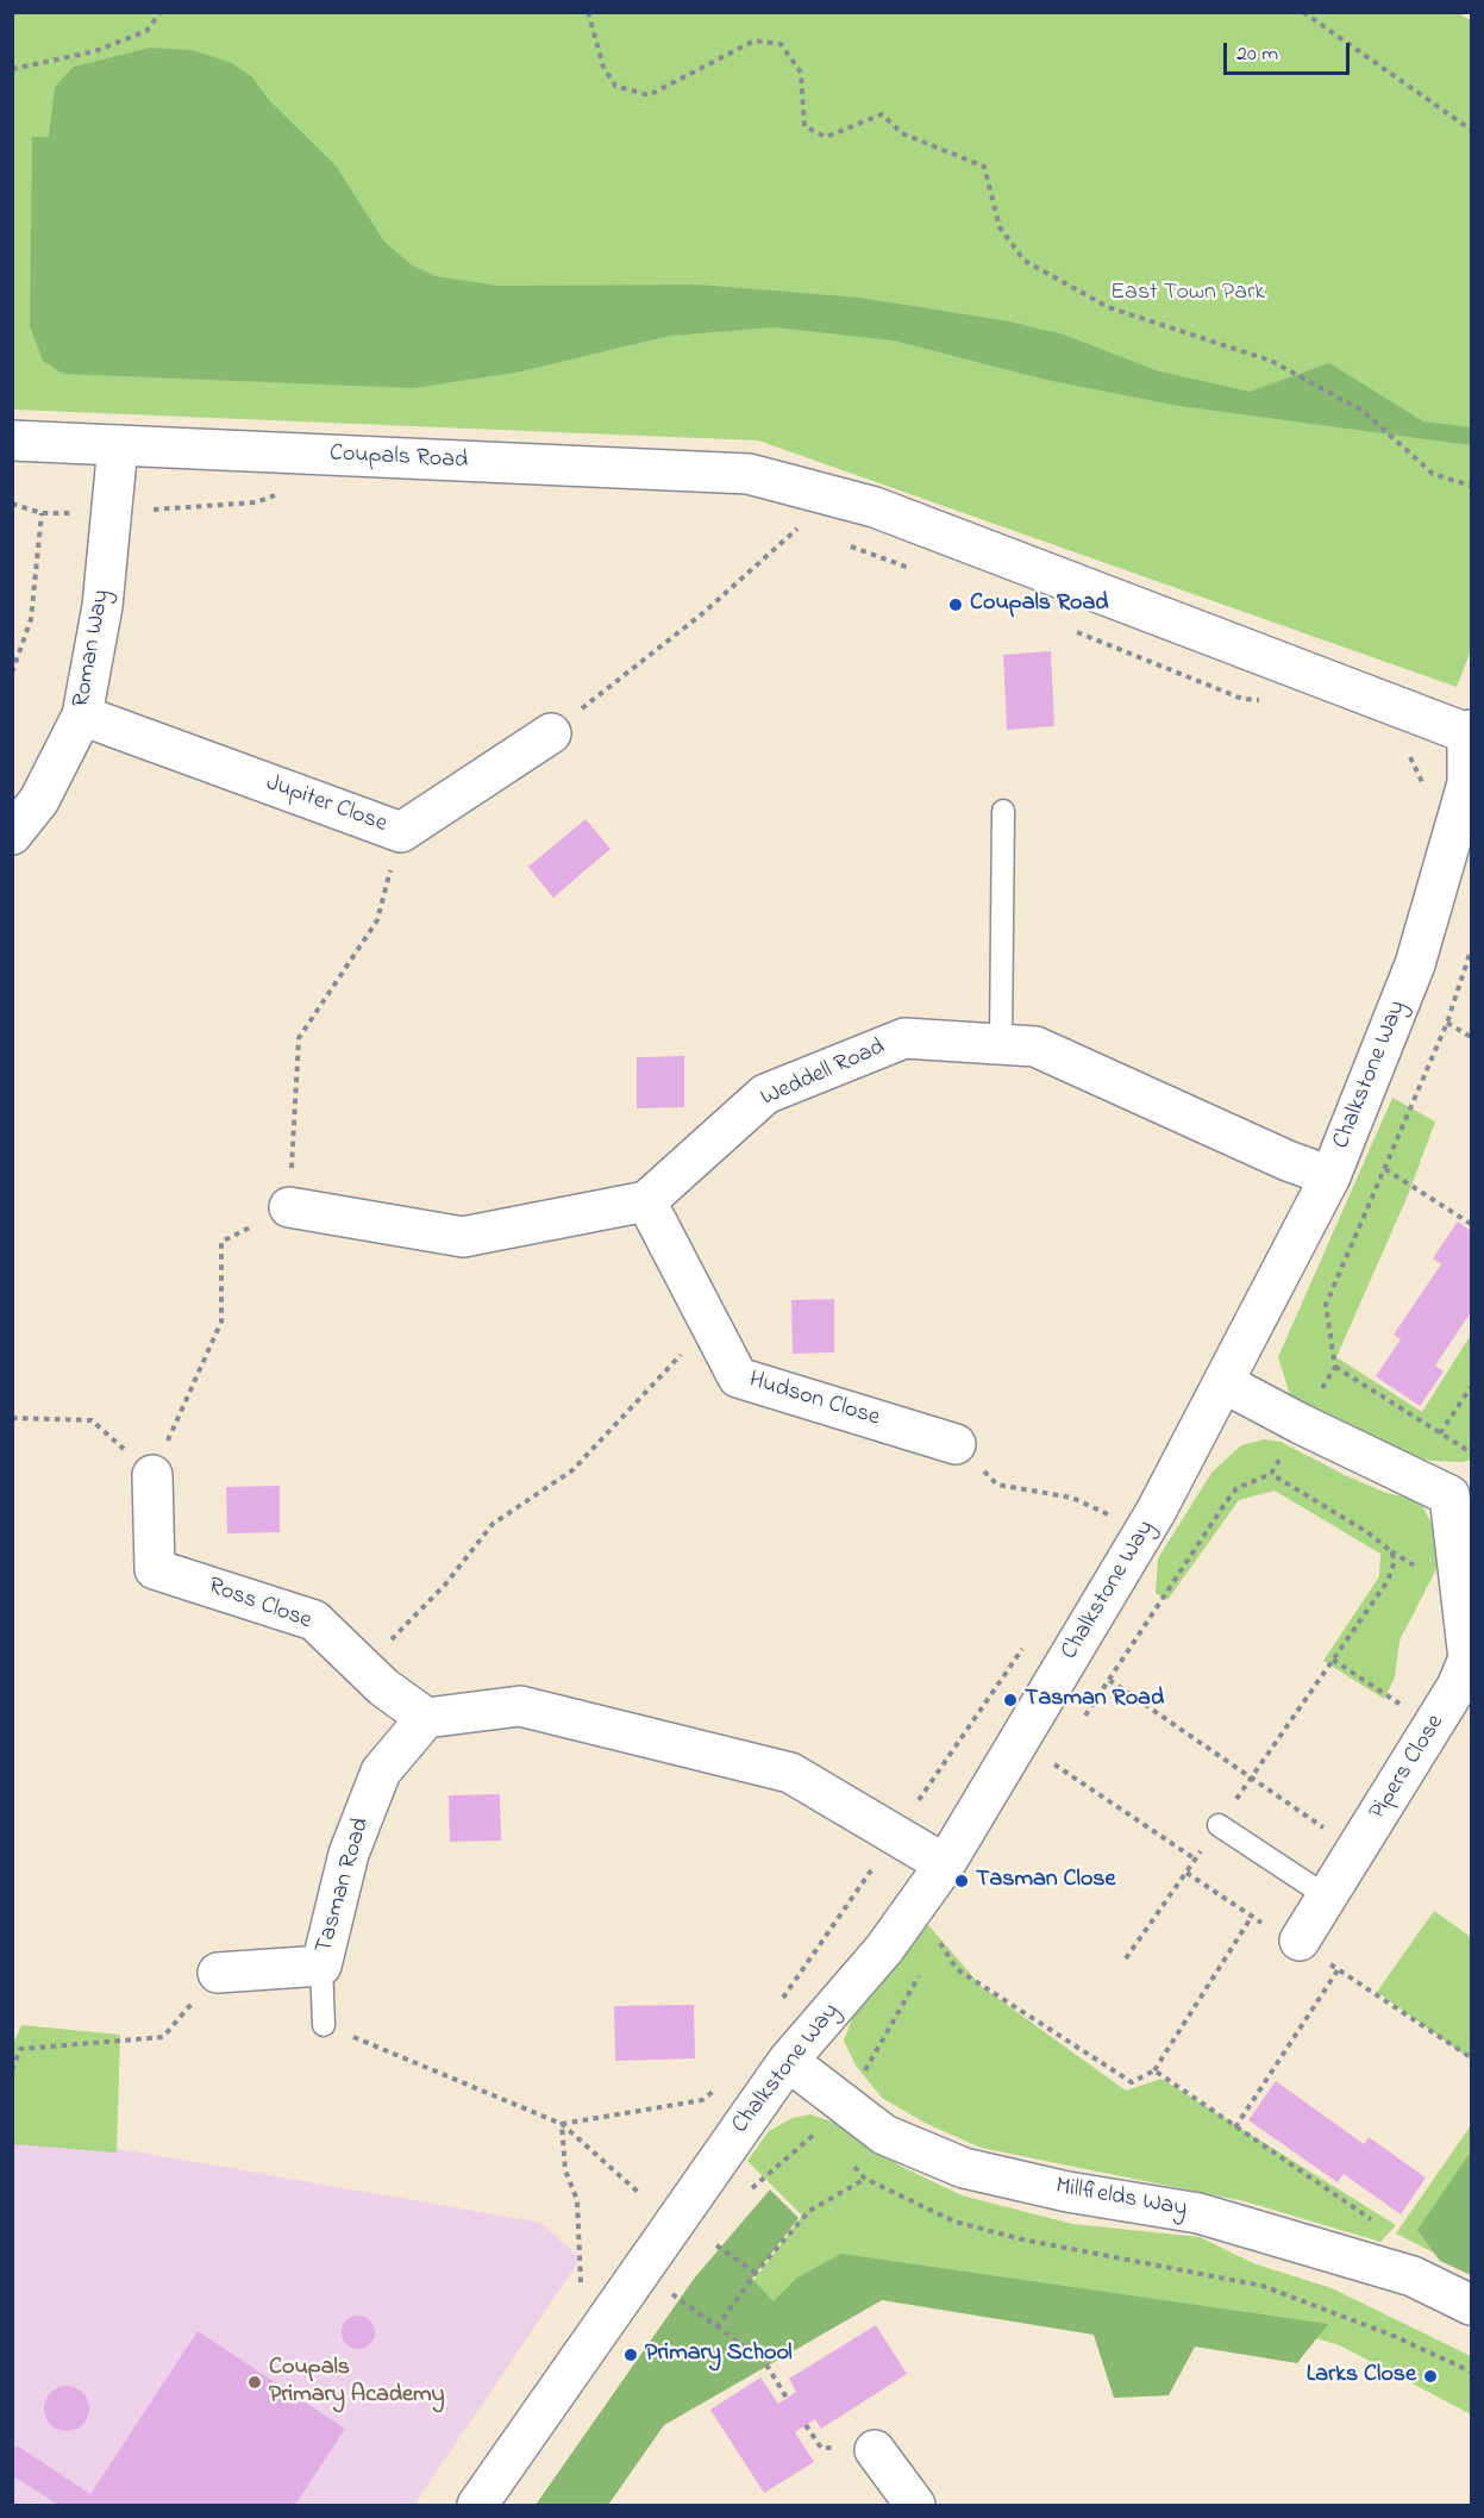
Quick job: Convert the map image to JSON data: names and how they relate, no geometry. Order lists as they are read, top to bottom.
{
  "streets": {
    "street": [
      "Coupals Road",
      "Roman Way",
      "Jupiter Close",
      "Weddell Road",
      "Chalkstone Way",
      "Hudson Close",
      "Ross Close",
      "Pipers Close",
      "Tasman Road",
      "Millfields Way"
    ]
  },
  "crossings": [
    ["Coupals Road", "Roman Way"],
    ["Coupals Road", "Chalkstone Way"],
    ["Roman Way", "Jupiter Close"],
    ["Weddell Road", "Chalkstone Way"],
    ["Weddell Road", "Hudson Close"],
    ["Chalkstone Way", "Pipers Close"],
    ["Chalkstone Way", "Millfields Way"],
    ["Ross Close", "Tasman Road"]
  ],
  "parks": ["East Town Park"],
  "places": [
    "Coupals Road",
    "Tasman Road",
    "Tasman Close",
    "Primary School",
    "Larks Close",
    "Coupals Primary Academy"
  ],
  "scale_bar": "20 m"
}
